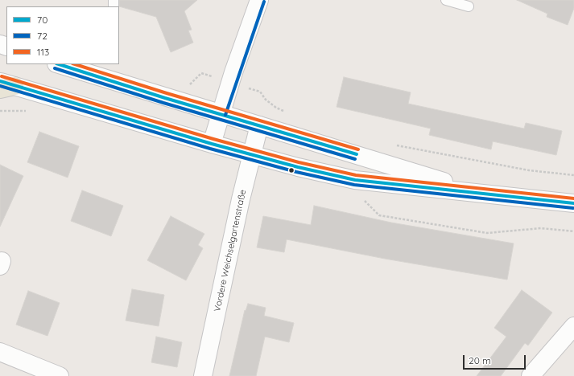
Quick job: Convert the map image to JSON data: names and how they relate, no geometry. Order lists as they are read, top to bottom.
{
  "streets": {
    "main road": ["Vordere Weichselgartenstraße"]
  },
  "lines": ["transit line 72", "transit line 70", "transit line 113"],
  "legend": ["70", "72", "113"],
  "scale_bar": "20 m"
}
